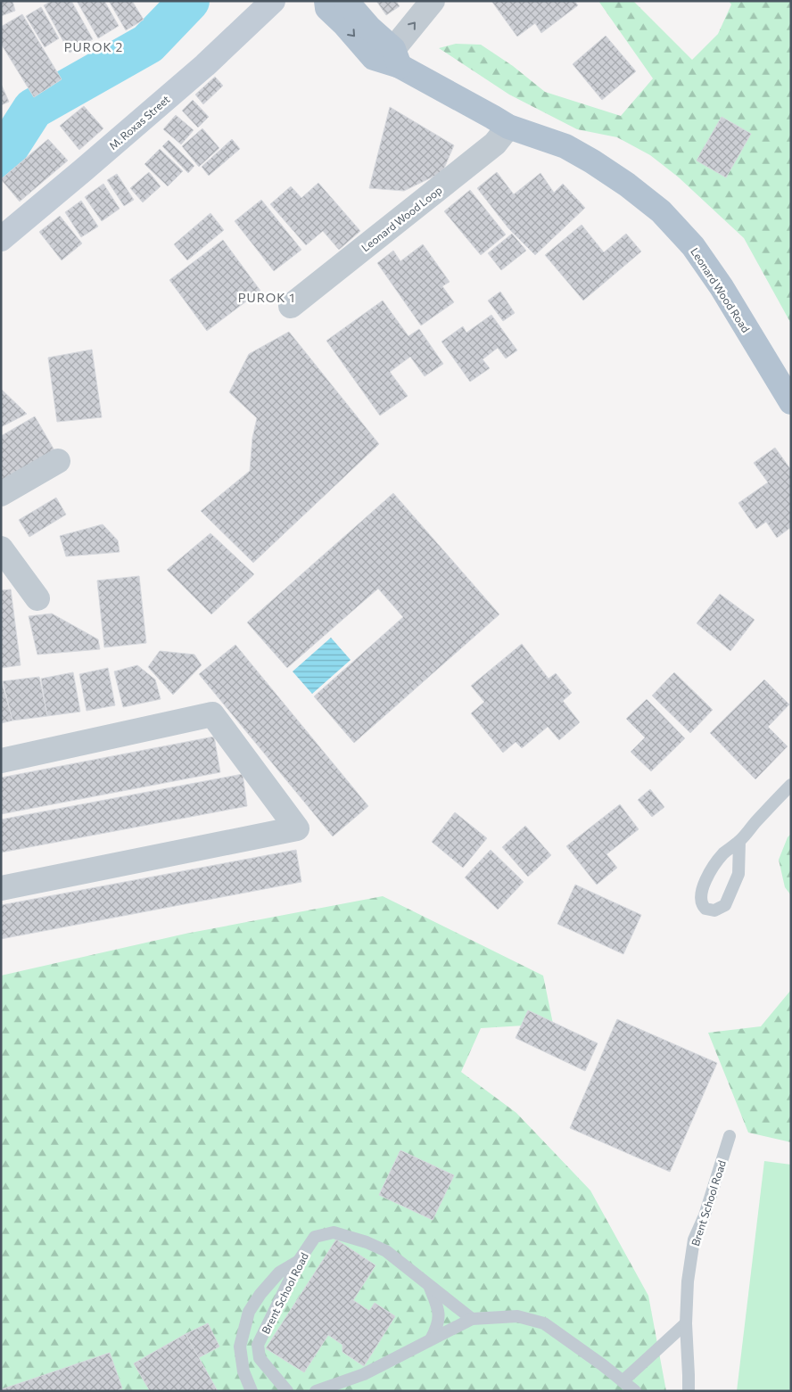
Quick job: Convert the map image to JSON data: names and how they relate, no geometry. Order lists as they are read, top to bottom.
{
  "streets": {
    "main road": ["M. Roxas Street", "Leonard Wood Road"],
    "street": ["Leonard Wood Loop"],
    "lane": ["Brent School Road"]
  },
  "crossings": [
    ["Leonard Wood Loop", "Leonard Wood Road"]
  ],
  "districts": ["PUROK 2", "PUROK 1"]
}
